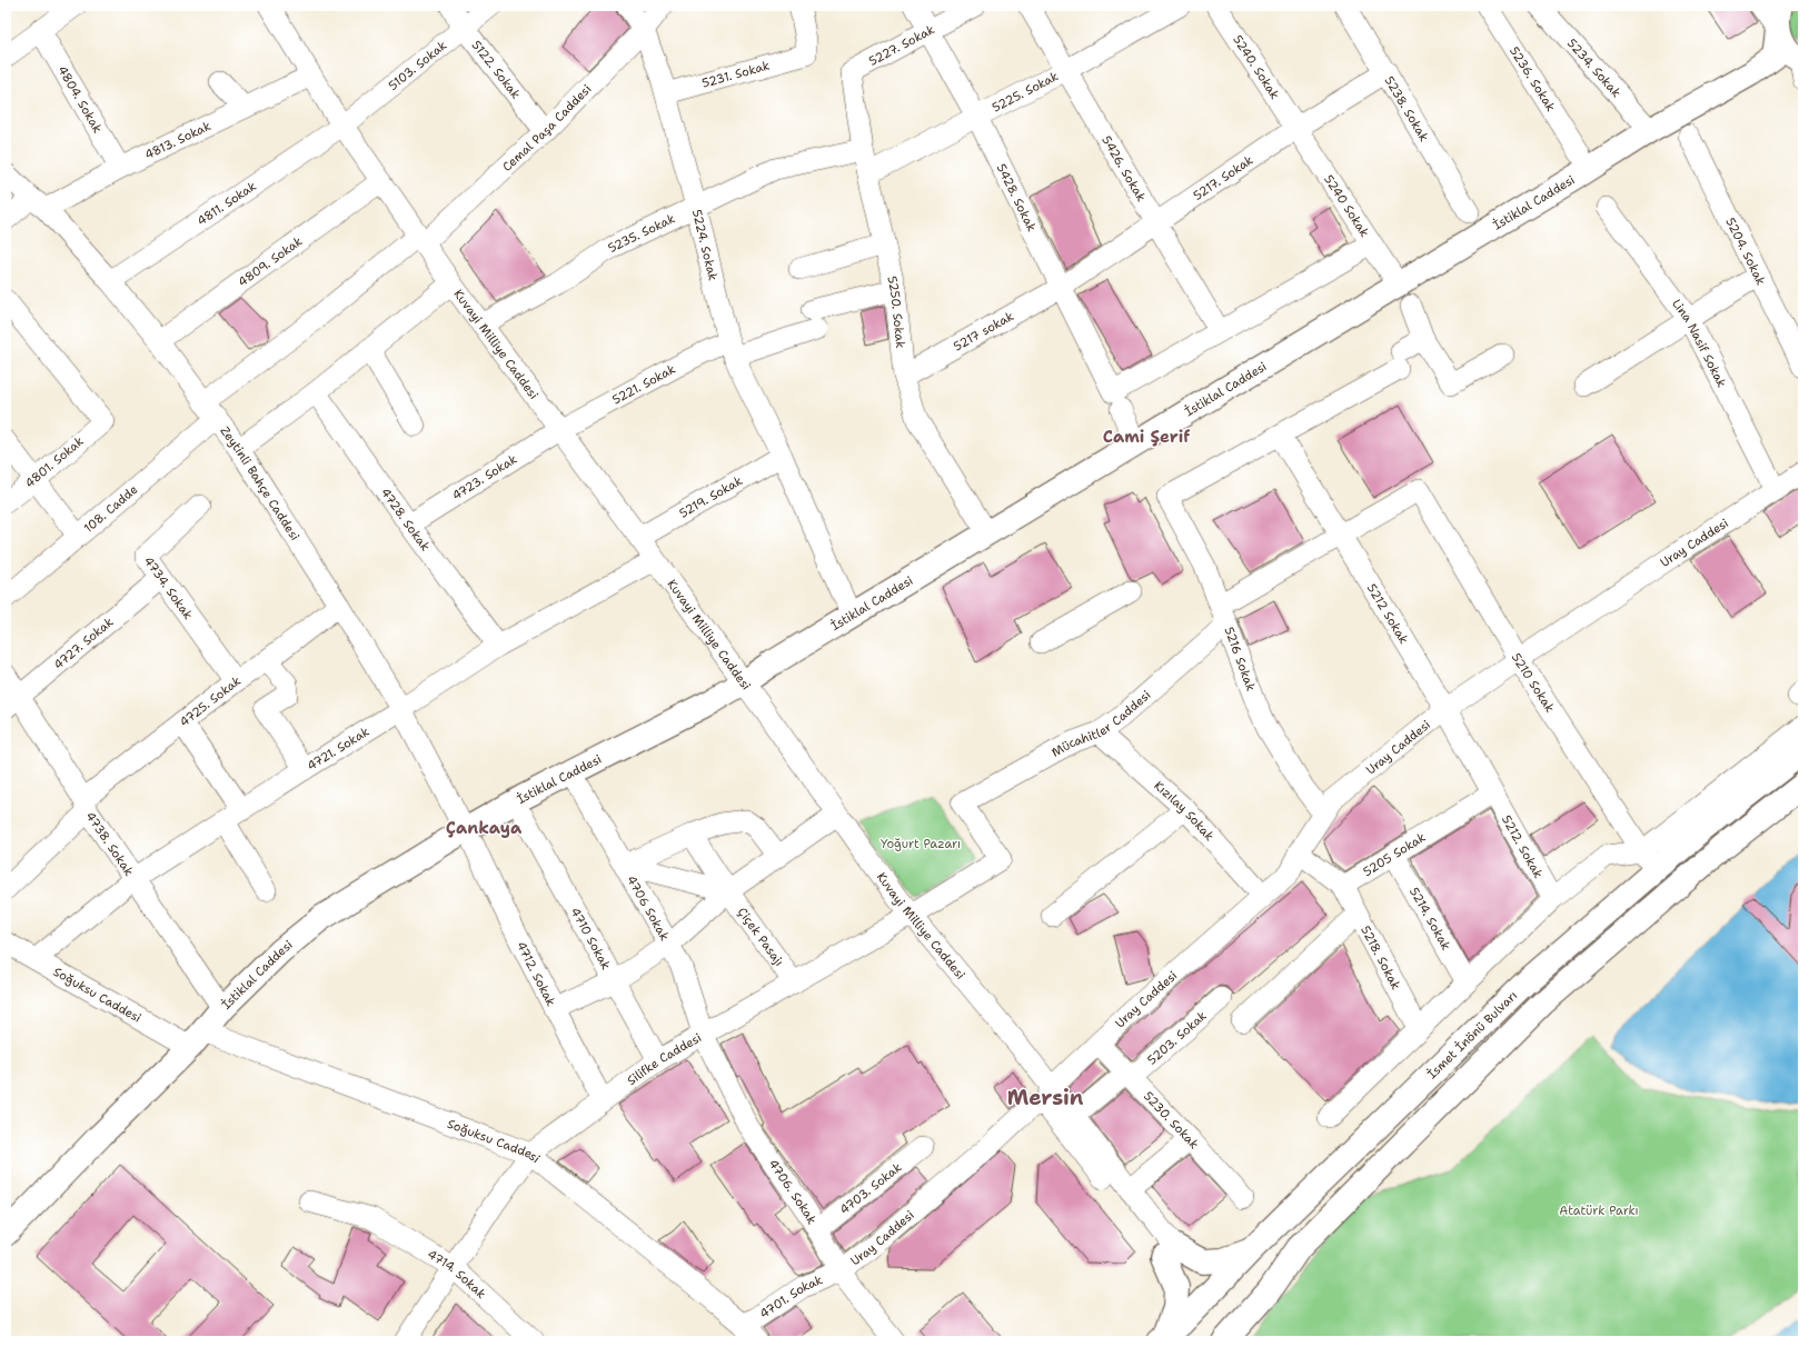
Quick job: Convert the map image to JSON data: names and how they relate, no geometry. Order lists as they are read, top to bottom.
{
  "streets": {
    "main road": ["İstiklal Caddesi", "İsmet İnönü Bulvarı"],
    "street": [
      "5227. Sokak",
      "5103. Sokak",
      "5240. Sokak",
      "5234. Sokak",
      "5122. Sokak",
      "5231. Sokak",
      "5236. Sokak",
      "5225. Sokak",
      "4804. Sokak",
      "5238. Sokak",
      "Cemal Paşa Caddesi",
      "4813. Sokak",
      "5426. Sokak",
      "5217. Sokak",
      "5428. Sokak",
      "4811. Sokak",
      "5240 Sokak",
      "5235. Sokak",
      "5224. Sokak",
      "5204. Sokak",
      "4809. Sokak",
      "5250. Sokak",
      "5217 sokak",
      "Kuvayi Milliye Caddesi",
      "Lina Nasif Sokak",
      "5221. Sokak",
      "4801. Sokak",
      "4723. Sokak",
      "Zeytinli Bahçe Caddesi",
      "5219. Sokak",
      "108. Cadde",
      "4728. Sokak",
      "Uray Caddesi",
      "4734. Sokak",
      "5212 Sokak",
      "4727. Sokak",
      "5216 Sokak",
      "5210 Sokak",
      "4725. Sokak",
      "Mücahitler Caddesi",
      "4721. Sokak",
      "Kızılay Sokak",
      "4738. Sokak",
      "5212. Sokak",
      "5205 Sokak",
      "4706 Sokak",
      "5214. Sokak",
      "Çiçek Pasajı",
      "4710 Sokak",
      "5218. Sokak",
      "4712. Sokak",
      "Soğuksu Caddesi",
      "5203. Sokak",
      "Silifke Caddesi",
      "5230. Sokak",
      "4703. Sokak",
      "4706. Sokak",
      "4714. Sokak",
      "4701. Sokak"
    ]
  },
  "crossings": [
    ["5227. Sokak", "5428. Sokak"],
    ["5227. Sokak", "5250. Sokak"],
    ["5103. Sokak", "5122. Sokak"],
    ["5103. Sokak", "4811. Sokak"],
    ["5103. Sokak", "Kuvayi Milliye Caddesi"],
    ["5240. Sokak", "5217. Sokak"],
    ["5240. Sokak", "5240 Sokak"],
    ["5234. Sokak", "İstiklal Caddesi"],
    ["5122. Sokak", "Cemal Paşa Caddesi"],
    ["5231. Sokak", "5224. Sokak"],
    ["5225. Sokak", "5426. Sokak"],
    ["5225. Sokak", "5428. Sokak"],
    ["5225. Sokak", "5250. Sokak"],
    ["4804. Sokak", "4813. Sokak"],
    ["5238. Sokak", "5217. Sokak"],
    ["Cemal Paşa Caddesi", "5224. Sokak"],
    ["Cemal Paşa Caddesi", "Kuvayi Milliye Caddesi"],
    ["Cemal Paşa Caddesi", "Zeytinli Bahçe Caddesi"],
    ["Cemal Paşa Caddesi", "108. Cadde"],
    ["4813. Sokak", "Kuvayi Milliye Caddesi"],
    ["4813. Sokak", "Zeytinli Bahçe Caddesi"],
    ["5426. Sokak", "5217. Sokak"],
    ["5217. Sokak", "5428. Sokak"],
    ["5217. Sokak", "5240 Sokak"],
    ["5217. Sokak", "5217 sokak"],
    ["5428. Sokak", "İstiklal Caddesi"],
    ["5428. Sokak", "5217 sokak"],
    ["İstiklal Caddesi", "5240 Sokak"],
    ["İstiklal Caddesi", "5224. Sokak"],
    ["İstiklal Caddesi", "5250. Sokak"],
    ["İstiklal Caddesi", "Kuvayi Milliye Caddesi"],
    ["İstiklal Caddesi", "Zeytinli Bahçe Caddesi"],
    ["İstiklal Caddesi", "4738. Sokak"],
    ["İstiklal Caddesi", "4712. Sokak"],
    ["İstiklal Caddesi", "Soğuksu Caddesi"],
    ["4811. Sokak", "Kuvayi Milliye Caddesi"],
    ["4811. Sokak", "Zeytinli Bahçe Caddesi"],
    ["5235. Sokak", "5224. Sokak"],
    ["5235. Sokak", "5250. Sokak"],
    ["5235. Sokak", "Kuvayi Milliye Caddesi"],
    ["5224. Sokak", "5221. Sokak"],
    ["5224. Sokak", "5219. Sokak"],
    ["4809. Sokak", "Kuvayi Milliye Caddesi"],
    ["4809. Sokak", "Zeytinli Bahçe Caddesi"],
    ["5250. Sokak", "5217 sokak"],
    ["5250. Sokak", "5221. Sokak"],
    ["Kuvayi Milliye Caddesi", "5221. Sokak"],
    ["Kuvayi Milliye Caddesi", "4723. Sokak"],
    ["Kuvayi Milliye Caddesi", "5219. Sokak"],
    ["Kuvayi Milliye Caddesi", "Uray Caddesi"],
    ["Kuvayi Milliye Caddesi", "4721. Sokak"],
    ["Kuvayi Milliye Caddesi", "5203. Sokak"],
    ["Kuvayi Milliye Caddesi", "Silifke Caddesi"],
    ["Lina Nasif Sokak", "Uray Caddesi"],
    ["5221. Sokak", "4723. Sokak"],
    ["4723. Sokak", "4728. Sokak"],
    ["Zeytinli Bahçe Caddesi", "108. Cadde"],
    ["Zeytinli Bahçe Caddesi", "4725. Sokak"],
    ["Zeytinli Bahçe Caddesi", "4721. Sokak"],
    ["Zeytinli Bahçe Caddesi", "4712. Sokak"],
    ["4728. Sokak", "4721. Sokak"],
    ["Uray Caddesi", "5212 Sokak"],
    ["Uray Caddesi", "5216 Sokak"],
    ["Uray Caddesi", "5210 Sokak"],
    ["Uray Caddesi", "Kızılay Sokak"],
    ["Uray Caddesi", "5230. Sokak"],
    ["Uray Caddesi", "4706. Sokak"],
    ["Uray Caddesi", "4701. Sokak"],
    ["4734. Sokak", "4727. Sokak"],
    ["4734. Sokak", "4725. Sokak"],
    ["5212 Sokak", "5216 Sokak"],
    ["5212 Sokak", "5210 Sokak"],
    ["5212 Sokak", "5212. Sokak"],
    ["5212 Sokak", "5205 Sokak"],
    ["4727. Sokak", "4738. Sokak"],
    ["5216 Sokak", "Mücahitler Caddesi"],
    ["5210 Sokak", "İsmet İnönü Bulvarı"],
    ["4725. Sokak", "4738. Sokak"],
    ["Mücahitler Caddesi", "Kızılay Sokak"],
    ["Mücahitler Caddesi", "Silifke Caddesi"],
    ["4721. Sokak", "4738. Sokak"],
    ["4721. Sokak", "Soğuksu Caddesi"],
    ["5212. Sokak", "5205 Sokak"],
    ["5205 Sokak", "5214. Sokak"],
    ["5205 Sokak", "5218. Sokak"],
    ["4706 Sokak", "Silifke Caddesi"],
    ["4706 Sokak", "4706. Sokak"],
    ["Çiçek Pasajı", "Silifke Caddesi"],
    ["4710 Sokak", "Silifke Caddesi"],
    ["4712. Sokak", "Silifke Caddesi"],
    ["Soğuksu Caddesi", "Silifke Caddesi"],
    ["Soğuksu Caddesi", "4701. Sokak"],
    ["5203. Sokak", "5230. Sokak"],
    ["Silifke Caddesi", "4706. Sokak"],
    ["Silifke Caddesi", "4714. Sokak"],
    ["4703. Sokak", "4706. Sokak"],
    ["4706. Sokak", "4701. Sokak"]
  ],
  "districts": ["Cami Şerif", "Çankaya", "Mersin"],
  "parks": ["Yoğurt Pazarı", "Atatürk Parkı"]
}
